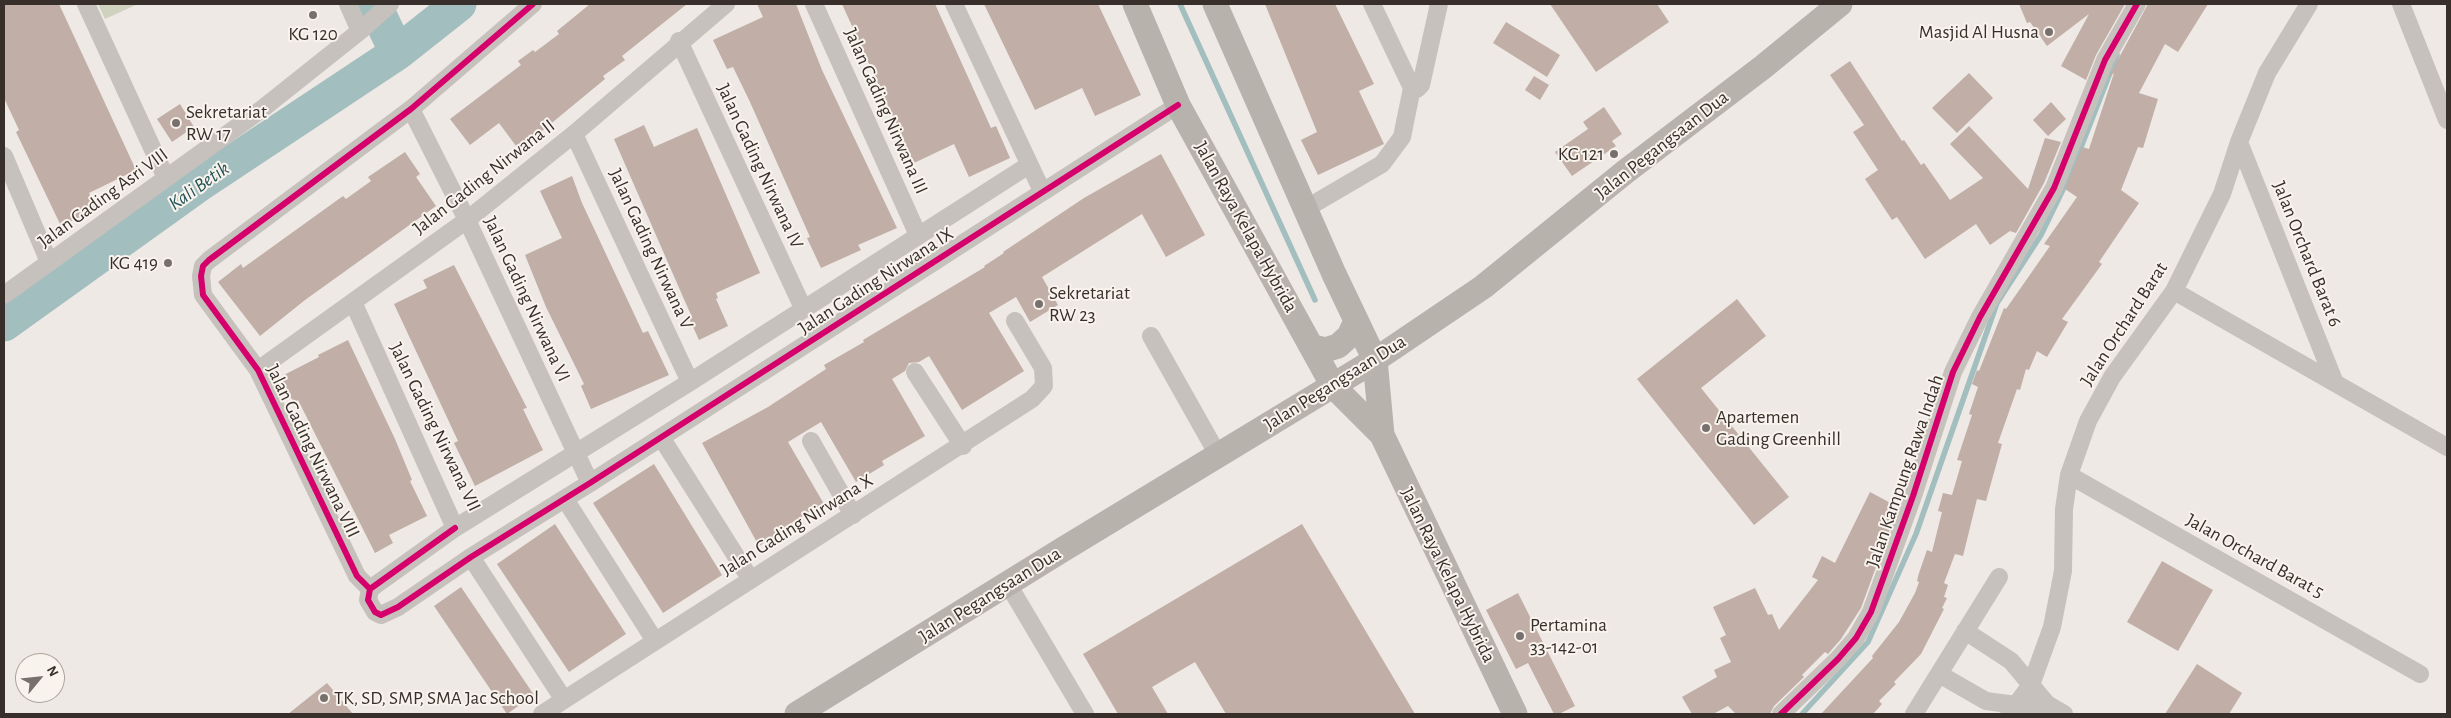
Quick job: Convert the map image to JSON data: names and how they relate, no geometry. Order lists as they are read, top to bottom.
{
  "streets": {
    "main road": ["Jalan Pegangsaan Dua", "Jalan Raya Kelapa Hybrida"],
    "street": [
      "Jalan Gading Nirwana III",
      "Jalan Gading Nirwana IV",
      "Jalan Gading Nirwana II",
      "Jalan Gading Asri VIII",
      "Jalan Gading Nirwana V",
      "Jalan Orchard Barat 6",
      "Jalan Gading Nirwana IX",
      "Jalan Gading Nirwana VI",
      "Jalan Orchard Barat",
      "Jalan Gading Nirwana VII",
      "Jalan Gading Nirwana VIII",
      "Jalan Kampung Rawa Indah",
      "Jalan Gading Nirwana X",
      "Jalan Orchard Barat 5"
    ]
  },
  "crossings": [
    ["Jalan Gading Nirwana III", "Jalan Gading Nirwana IX"],
    ["Jalan Pegangsaan Dua", "Jalan Raya Kelapa Hybrida"],
    ["Jalan Gading Nirwana IV", "Jalan Gading Nirwana II"],
    ["Jalan Gading Nirwana IV", "Jalan Gading Nirwana IX"],
    ["Jalan Gading Nirwana II", "Jalan Gading Nirwana V"],
    ["Jalan Gading Nirwana II", "Jalan Gading Nirwana VI"],
    ["Jalan Gading Nirwana II", "Jalan Gading Nirwana VII"],
    ["Jalan Gading Nirwana II", "Jalan Gading Nirwana VIII"],
    ["Jalan Raya Kelapa Hybrida", "Jalan Gading Nirwana IX"],
    ["Jalan Gading Nirwana V", "Jalan Gading Nirwana IX"],
    ["Jalan Orchard Barat 6", "Jalan Orchard Barat"],
    ["Jalan Gading Nirwana IX", "Jalan Gading Nirwana VI"],
    ["Jalan Gading Nirwana IX", "Jalan Gading Nirwana VII"],
    ["Jalan Gading Nirwana VI", "Jalan Gading Nirwana VII"],
    ["Jalan Gading Nirwana VI", "Jalan Gading Nirwana VIII"],
    ["Jalan Orchard Barat", "Jalan Orchard Barat 5"]
  ],
  "water": ["Kali Betik"],
  "places": [
    "KG 120",
    "Masjid Al Husna",
    "Sekretariat RW 17",
    "KG 121",
    "KG 419",
    "Sekretariat RW 23",
    "Apartemen Gading Greenhill",
    "Pertamina 33-142-01",
    "TK, SD, SMP, SMA Jac School"
  ],
  "north": "top right"
}
